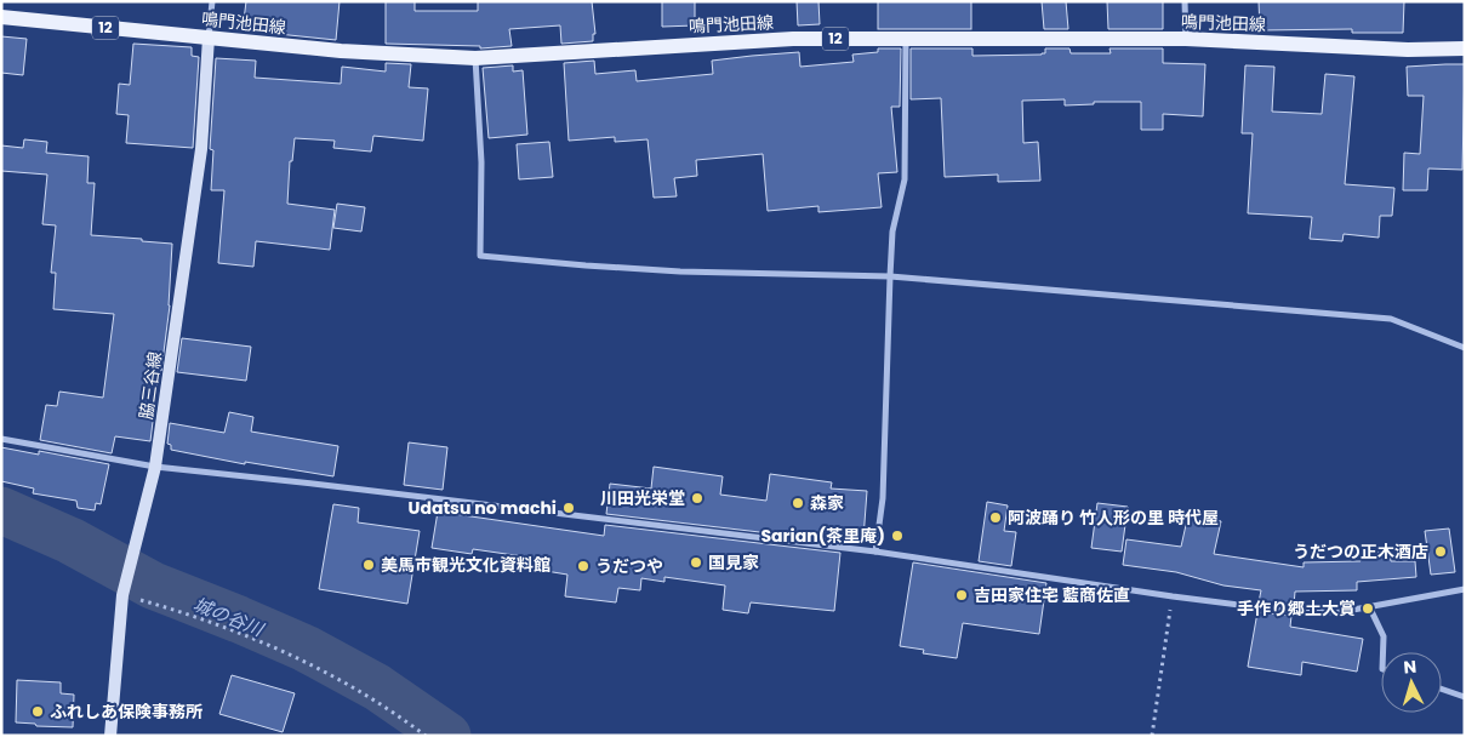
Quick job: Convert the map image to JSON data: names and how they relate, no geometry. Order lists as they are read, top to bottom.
{
  "streets": {
    "main road": ["鳴門池田線", "12", "脇三谷線"]
  },
  "crossings": [
    ["鳴門池田線", "脇三谷線"]
  ],
  "water": ["城の谷川"],
  "places": [
    "川田光栄堂",
    "森家",
    "Udatsu no machi",
    "阿波踊り 竹人形の里 時代屋",
    "Sarian(茶里庵)",
    "うだつの正木酒店",
    "国見家",
    "美馬市観光文化資料館",
    "うだつや",
    "吉田家住宅 藍商佐直",
    "手作り郷土大賞",
    "ふれしあ保険事務所"
  ],
  "north": "top"
}
